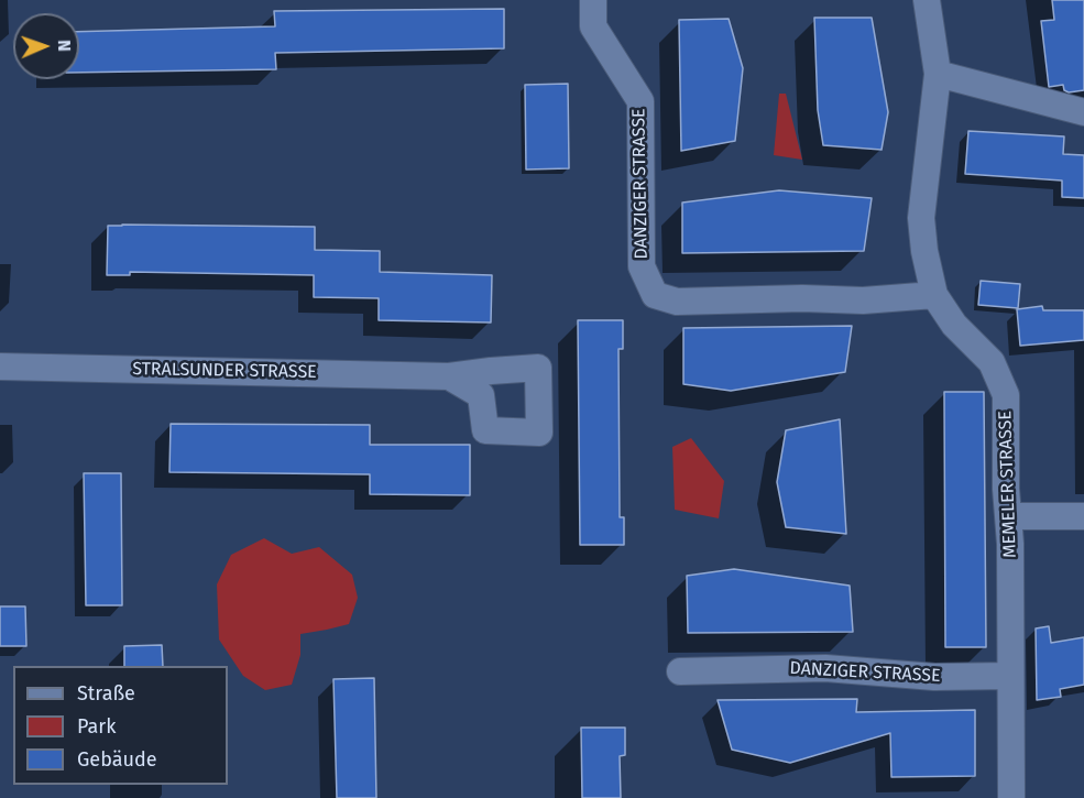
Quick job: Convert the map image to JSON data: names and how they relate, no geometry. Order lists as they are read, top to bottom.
{
  "streets": {
    "street": ["DANZIGER STRASSE", "STRALSUNDER STRASSE", "MEMELER STRASSE"]
  },
  "crossings": [
    ["DANZIGER STRASSE", "MEMELER STRASSE"]
  ],
  "legend": ["Straße", "Park", "Gebäude"],
  "north": "right"
}
